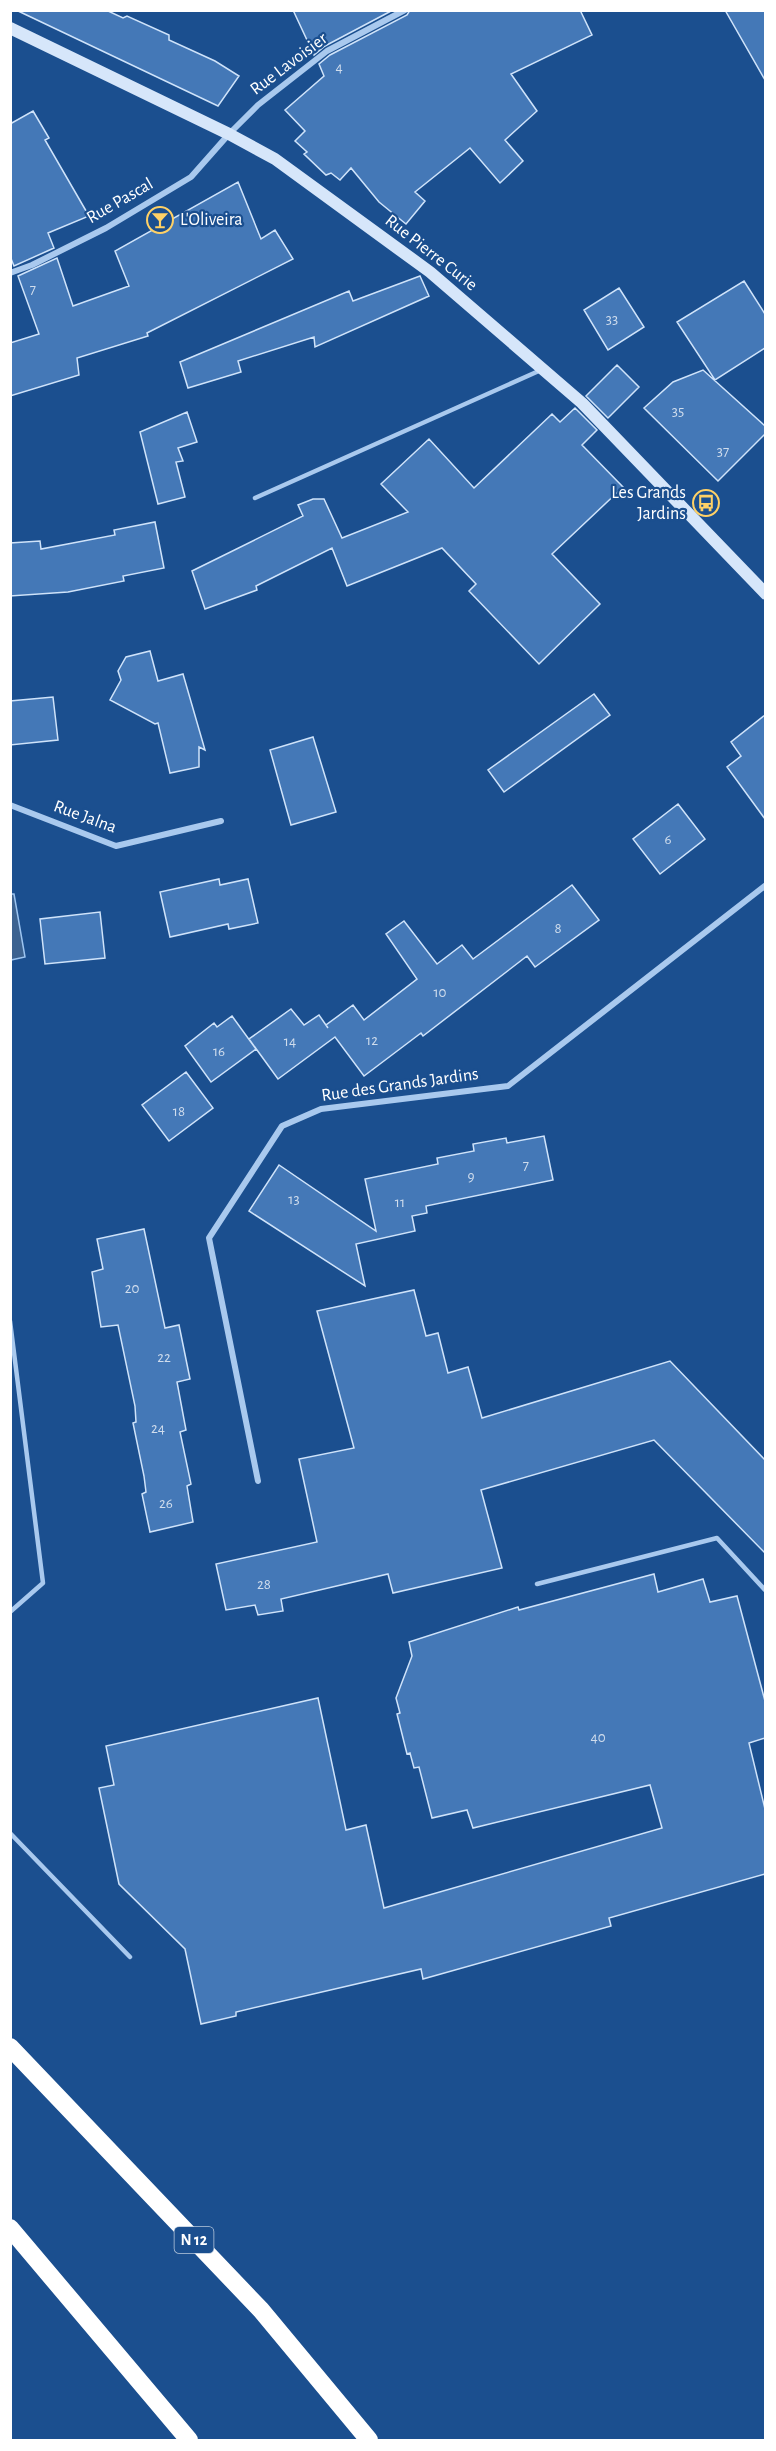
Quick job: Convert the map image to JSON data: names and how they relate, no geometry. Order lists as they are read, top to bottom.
{
  "streets": {
    "highway": ["N 12"],
    "street": [
      "Rue Lavoisier",
      "Rue Pascal",
      "Rue Pierre Curie",
      "Rue Jalna",
      "Rue des Grands Jardins"
    ]
  },
  "crossings": [
    ["Rue Lavoisier", "Rue Pascal"],
    ["Rue Lavoisier", "Rue Pierre Curie"],
    ["Rue Pascal", "Rue Pierre Curie"]
  ],
  "places": {
    "bar": ["L'Oliveira"],
    "bus stop": ["Les Grands Jardins"]
  },
  "house_numbers": [
    "4",
    "7",
    "33",
    "35",
    "37",
    "6",
    "8",
    "10",
    "12",
    "14",
    "16",
    "18",
    "7",
    "9",
    "13",
    "11",
    "20",
    "22",
    "24",
    "26",
    "28",
    "40"
  ]
}
